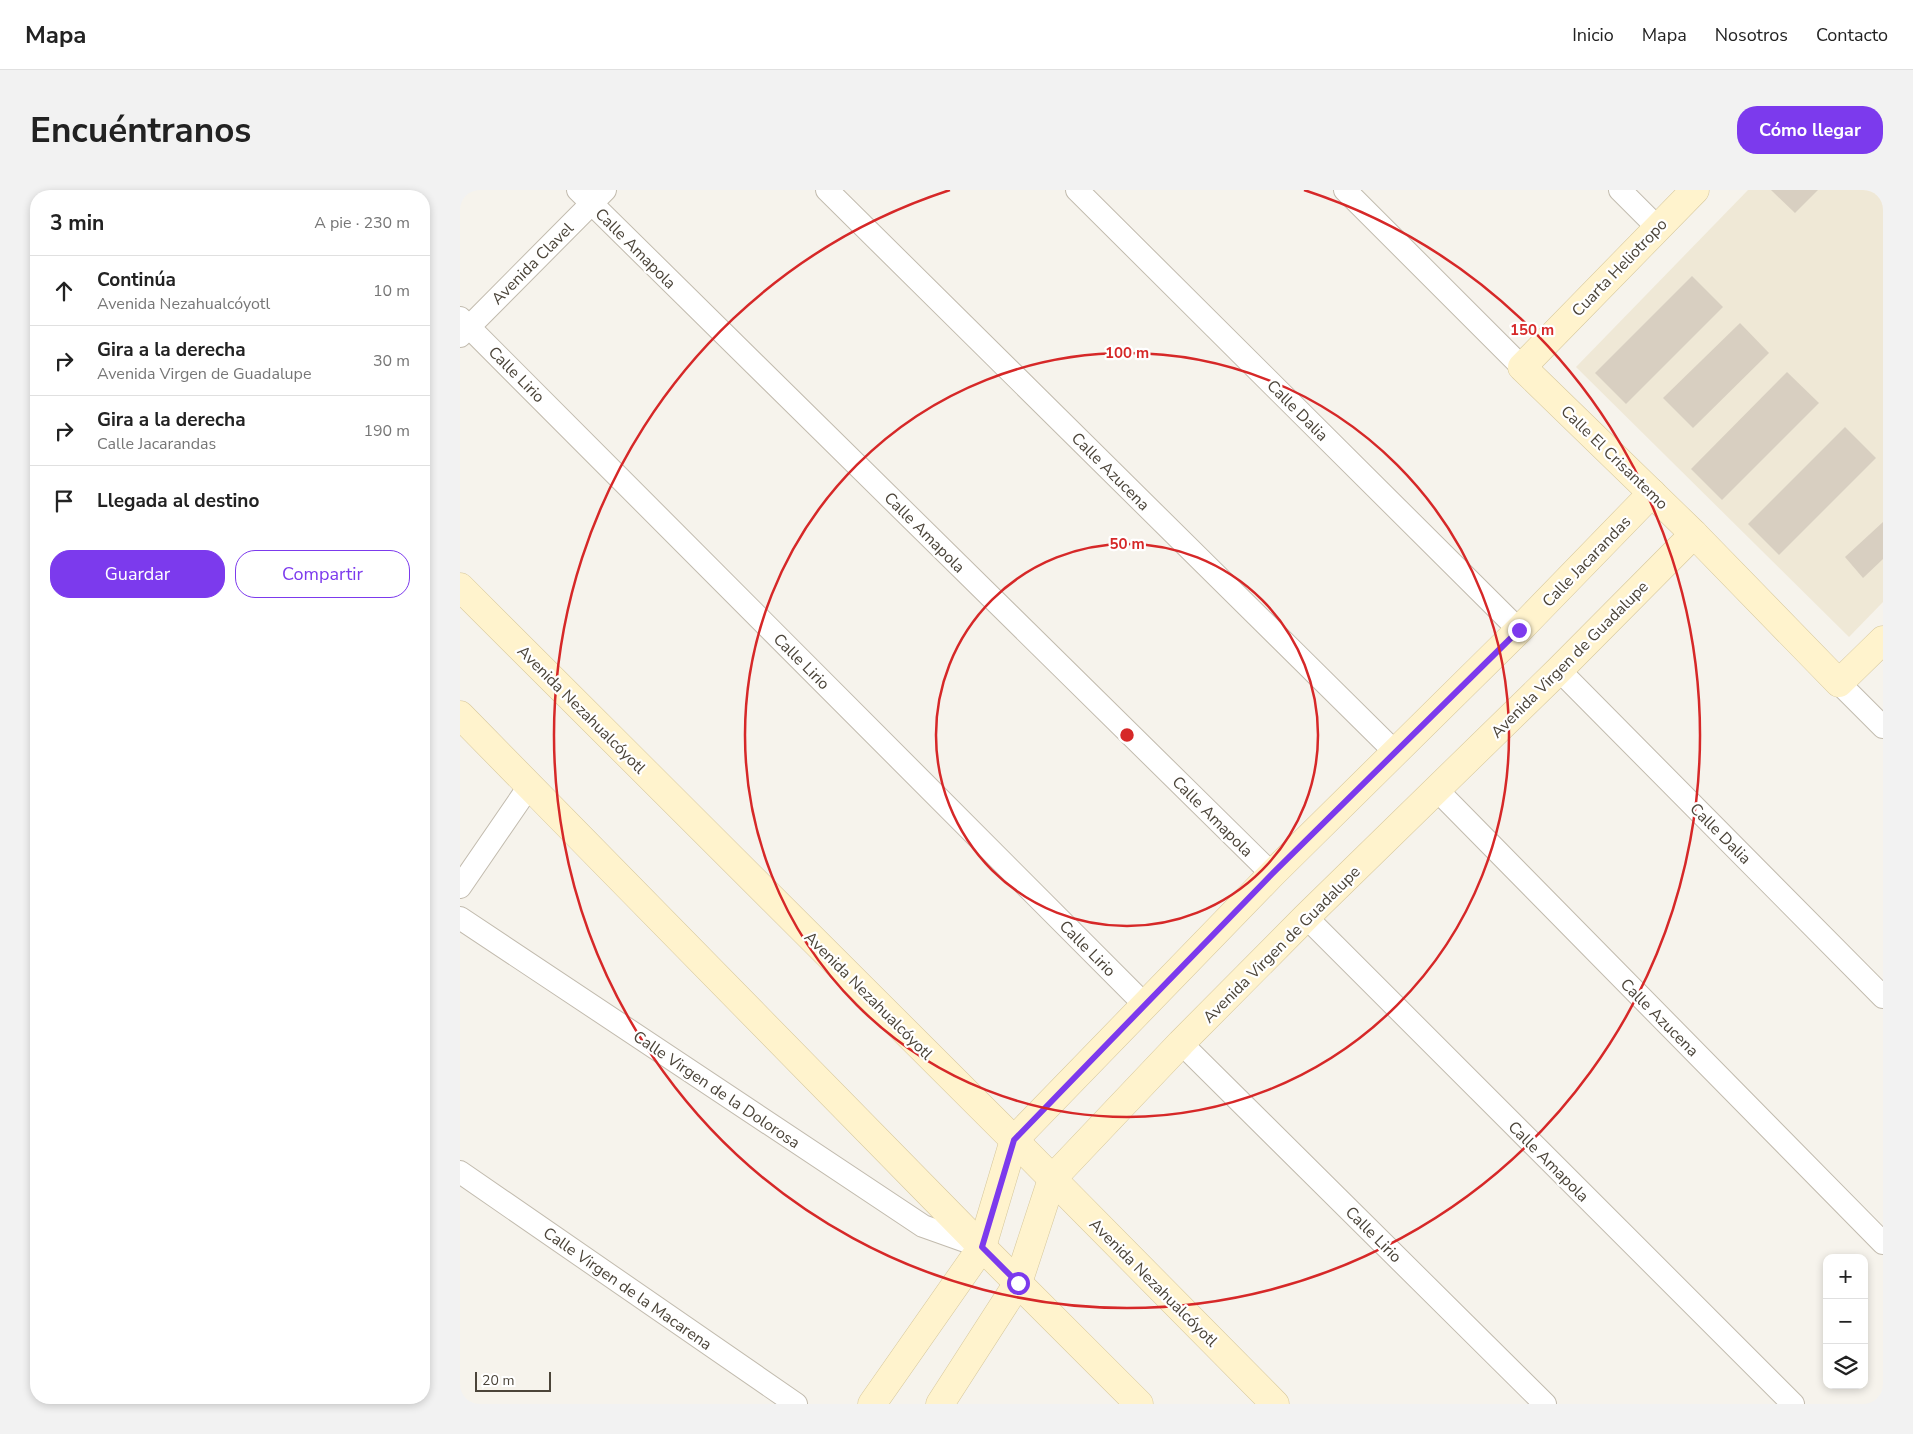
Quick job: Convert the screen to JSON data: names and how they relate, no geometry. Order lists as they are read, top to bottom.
{
  "streets": {
    "main road": [
      "Cuarta Heliotropo",
      "Calle El Crisantemo",
      "Calle Jacarandas",
      "Avenida Virgen de Guadalupe",
      "Avenida Nezahualcóyotl"
    ],
    "street": [
      "Calle Amapola",
      "Avenida Clavel",
      "Calle Lirio",
      "Calle Dalia",
      "Calle Azucena",
      "Calle Virgen de la Dolorosa",
      "Calle Virgen de la Macarena"
    ]
  },
  "crossings": [
    ["Calle Amapola", "Avenida Clavel"],
    ["Calle Amapola", "Calle Jacarandas"],
    ["Calle Amapola", "Avenida Virgen de Guadalupe"],
    ["Avenida Clavel", "Calle Lirio"],
    ["Cuarta Heliotropo", "Calle El Crisantemo"],
    ["Calle Lirio", "Calle Jacarandas"],
    ["Calle Lirio", "Avenida Virgen de Guadalupe"],
    ["Calle Dalia", "Calle Jacarandas"],
    ["Calle Dalia", "Avenida Virgen de Guadalupe"],
    ["Calle El Crisantemo", "Calle Jacarandas"],
    ["Calle El Crisantemo", "Avenida Virgen de Guadalupe"],
    ["Calle Azucena", "Calle Jacarandas"],
    ["Calle Azucena", "Avenida Virgen de Guadalupe"],
    ["Calle Jacarandas", "Avenida Nezahualcóyotl"],
    ["Avenida Virgen de Guadalupe", "Avenida Nezahualcóyotl"]
  ],
  "scale_bar": "20 m",
  "page": {
    "header": "Mapa",
    "nav": [
      "Inicio",
      "Mapa",
      "Nosotros",
      "Contacto"
    ],
    "buttons": [
      "Cómo llegar",
      ["Guardar", "Compartir"]
    ],
    "title": "Encuéntranos",
    "heading": ["3 min", "A pie · 230 m"],
    "list": [
      ["Continúa", "Avenida Nezahualcóyotl", "10 m"],
      ["Gira a la derecha", "Avenida Virgen de Guadalupe", "30 m"],
      ["Gira a la derecha", "Calle Jacarandas", "190 m"],
      "Llegada al destino"
    ],
    "map_buttons": ["+", "−"],
    "scale": "20 m"
  },
  "rings": ["150 m", "100 m", "50 m"]
}
